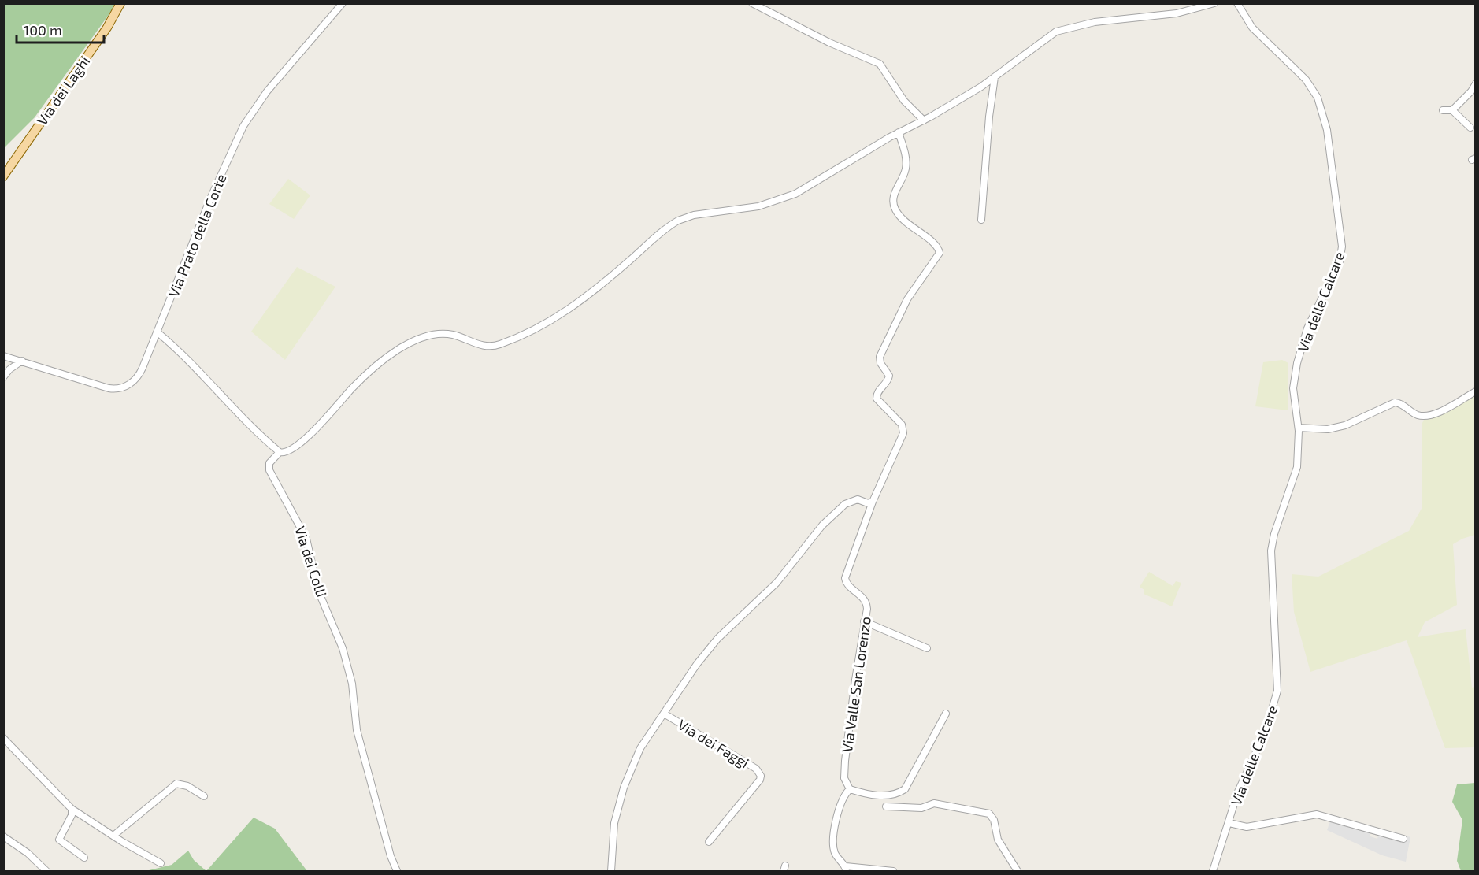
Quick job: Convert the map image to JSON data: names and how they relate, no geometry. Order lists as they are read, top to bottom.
{
  "streets": {
    "main road": ["Via dei Laghi"],
    "street": [
      "Via Prato della Corte",
      "Via delle Calcare",
      "Via dei Colli",
      "Via Valle San Lorenzo",
      "Via dei Faggi"
    ]
  },
  "scale_bar": "100 m"
}
